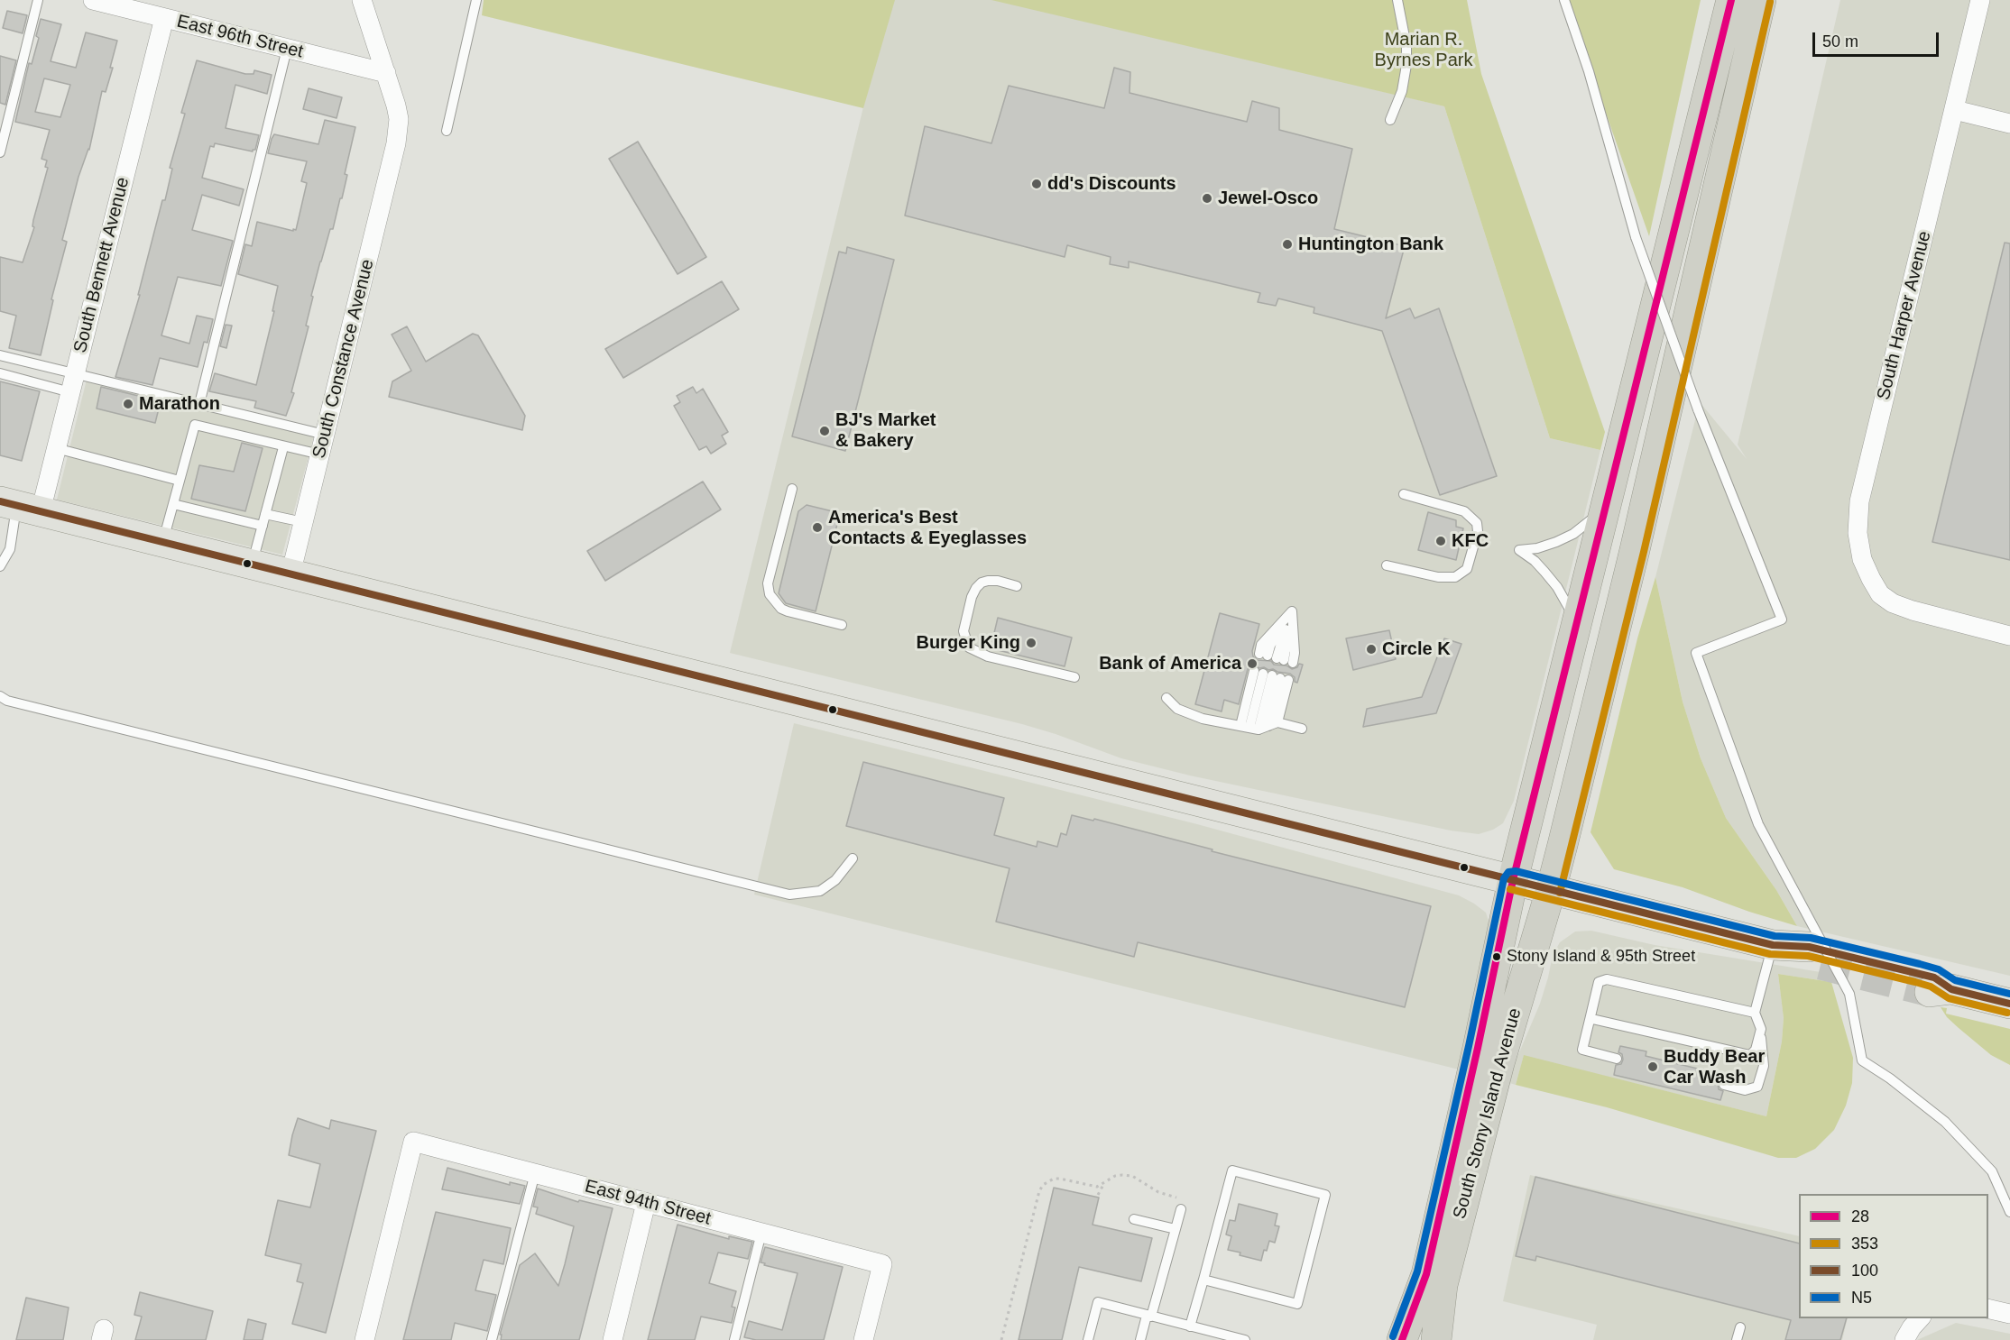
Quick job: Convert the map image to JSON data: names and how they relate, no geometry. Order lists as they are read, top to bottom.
{
  "streets": {
    "highway": ["South Stony Island Avenue"],
    "street": [
      "East 96th Street",
      "South Bennett Avenue",
      "South Harper Avenue",
      "South Constance Avenue",
      "East 94th Street"
    ]
  },
  "crossings": [
    ["East 96th Street", "South Bennett Avenue"],
    ["East 96th Street", "South Constance Avenue"]
  ],
  "parks": ["Marian R. Byrnes Park"],
  "places": [
    "dd's Discounts",
    "Jewel-Osco",
    "Huntington Bank",
    "Marathon",
    "BJ's Market & Bakery",
    "America's Best Contacts & Eyeglasses",
    "KFC",
    "Burger King",
    "Circle K",
    "Bank of America",
    "Stony Island & 95th Street",
    "Buddy Bear Car Wash"
  ],
  "lines": [
    "transit line 28",
    "transit line 353",
    "transit line 100",
    "transit line N5"
  ],
  "legend": [
    "28",
    "353",
    "100",
    "N5"
  ],
  "scale_bar": "50 m"
}
